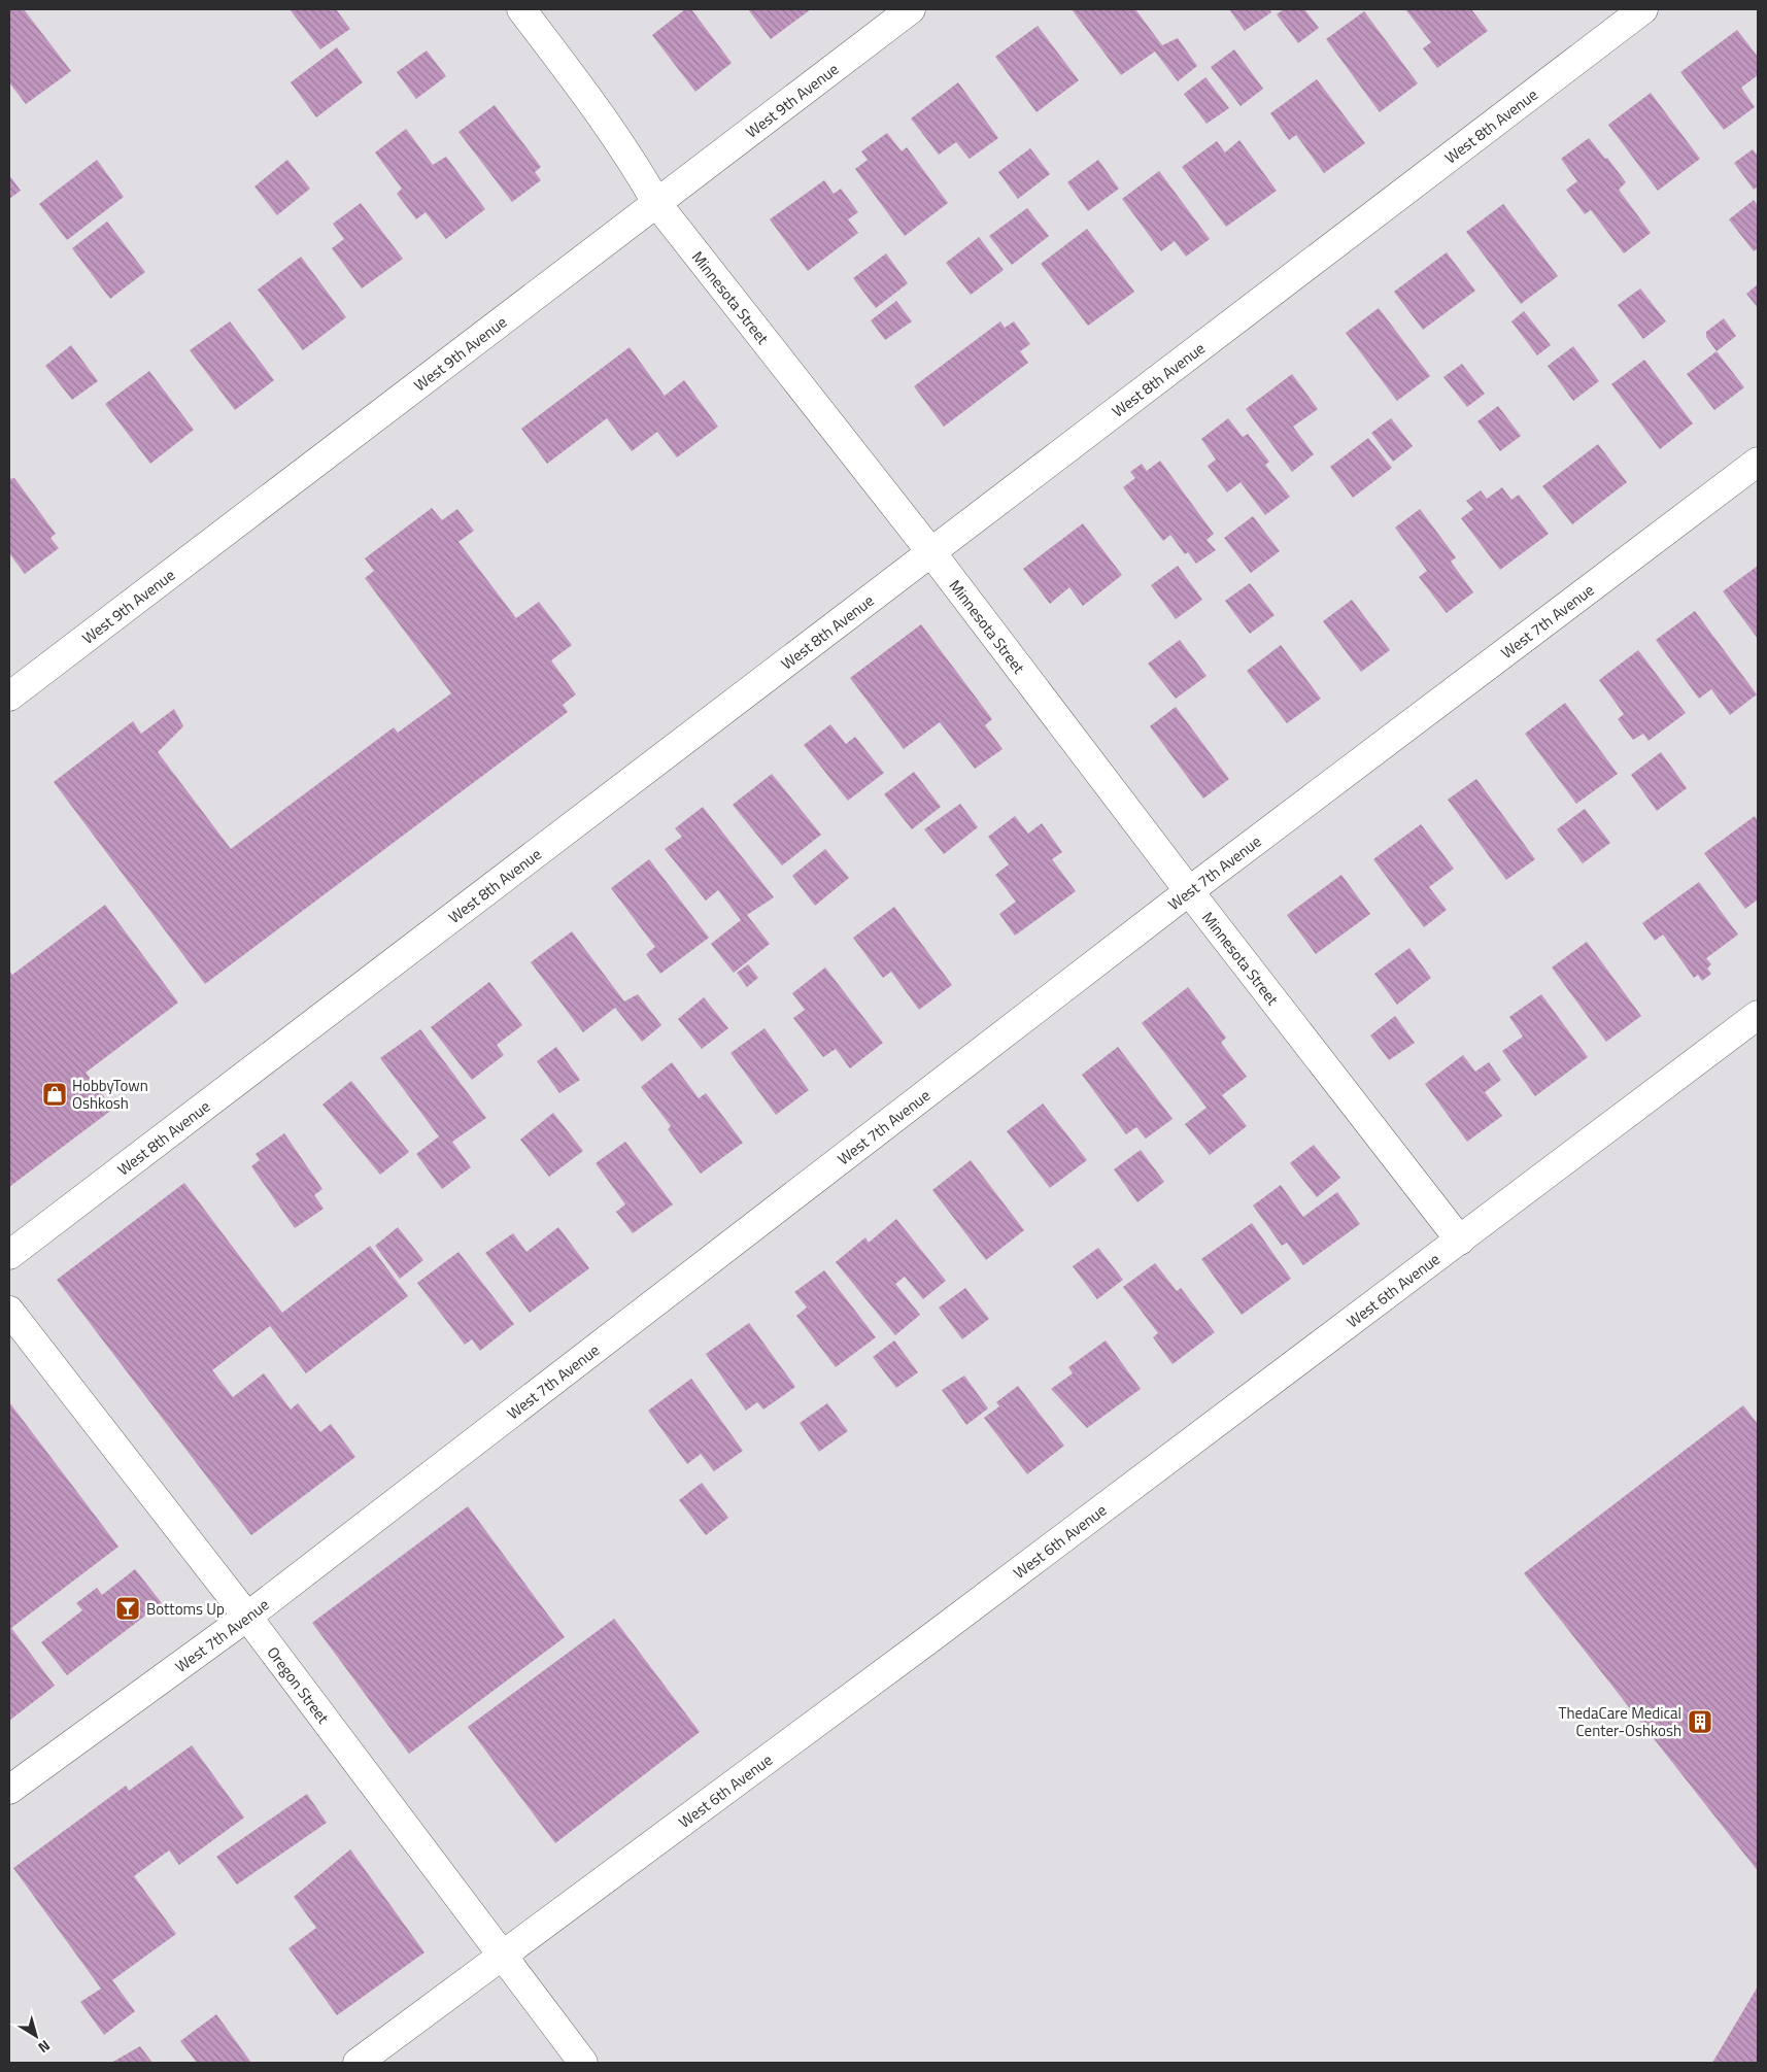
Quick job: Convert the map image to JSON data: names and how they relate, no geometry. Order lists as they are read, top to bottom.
{
  "streets": {
    "street": [
      "West 9th Avenue",
      "West 8th Avenue",
      "Minnesota Street",
      "West 7th Avenue",
      "West 6th Avenue",
      "Oregon Street"
    ]
  },
  "crossings": [
    ["West 9th Avenue", "Minnesota Street"],
    ["West 8th Avenue", "Minnesota Street"],
    ["Minnesota Street", "West 7th Avenue"],
    ["Minnesota Street", "West 6th Avenue"],
    ["West 7th Avenue", "Oregon Street"],
    ["West 6th Avenue", "Oregon Street"]
  ],
  "places": {
    "shop": ["HobbyTown Oshkosh"],
    "bar": ["Bottoms Up"],
    "building": ["ThedaCare Medical Center-Oshkosh"]
  },
  "north": "bottom right"
}
